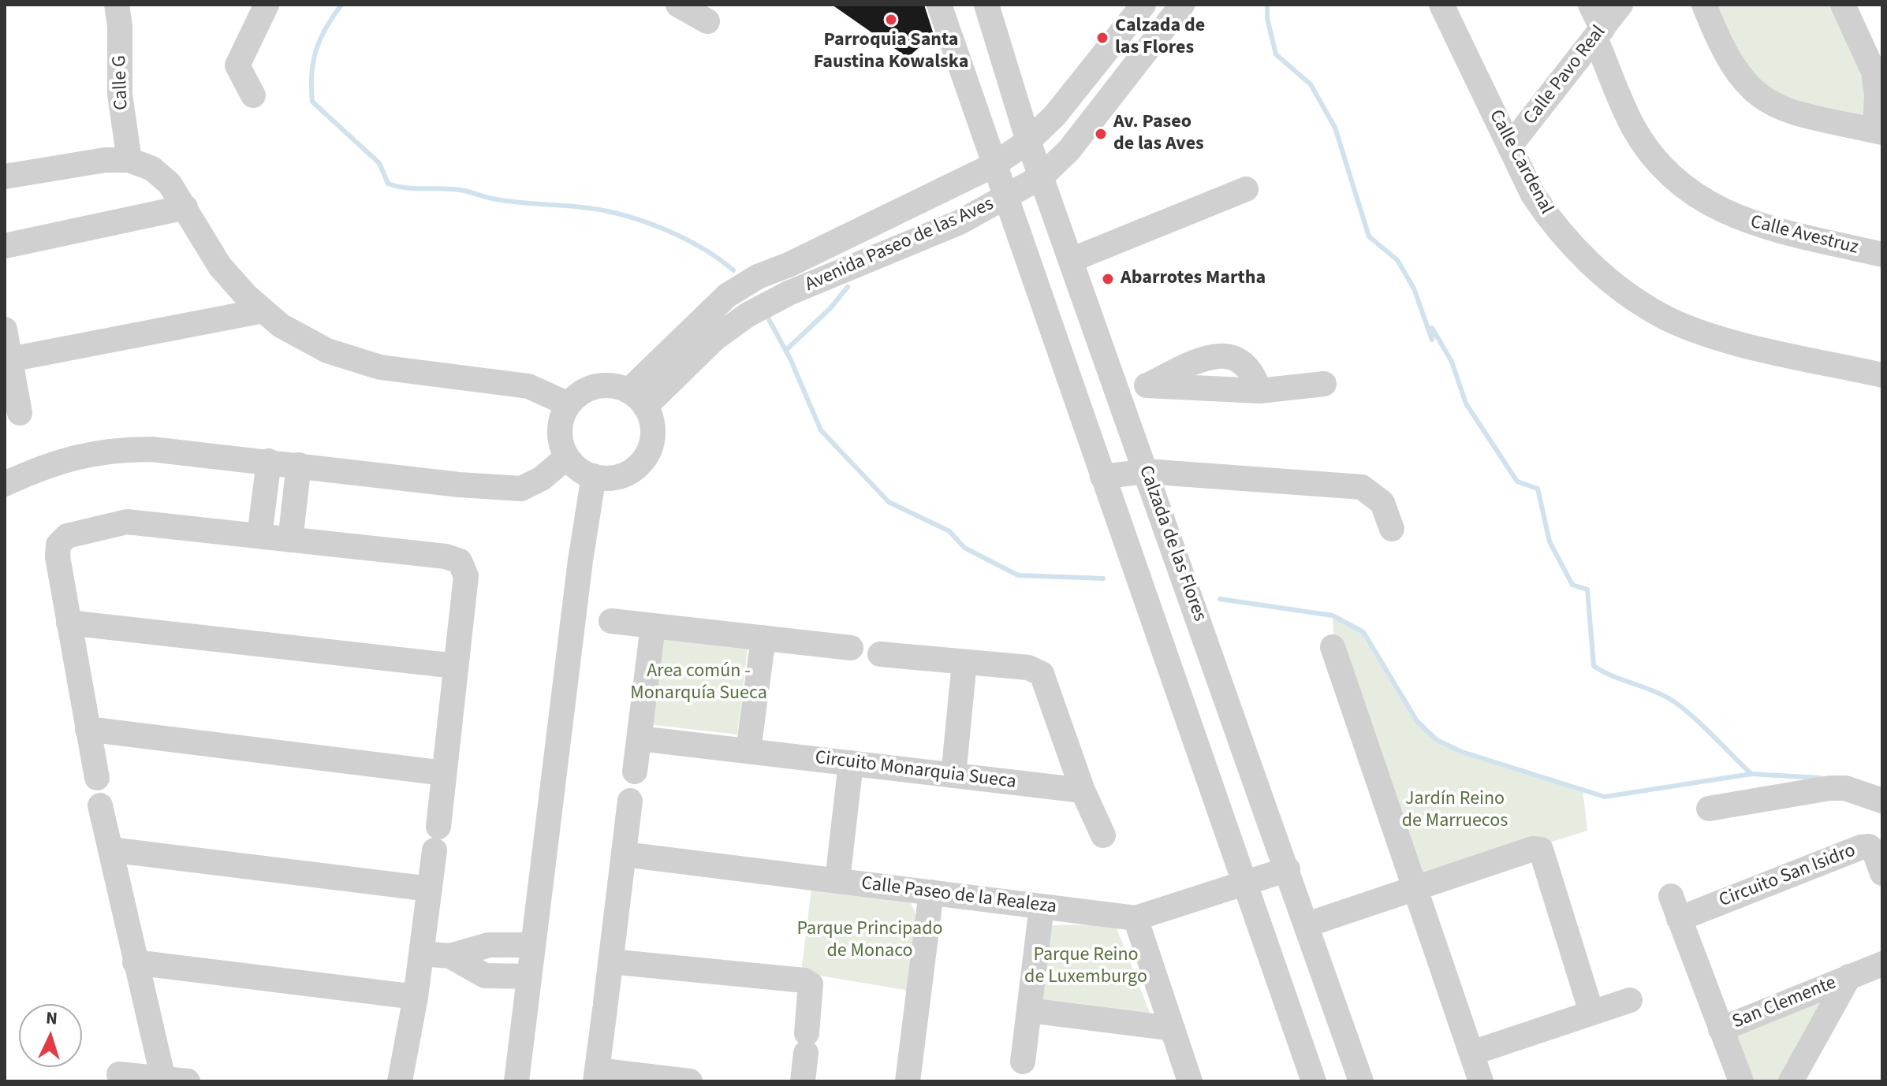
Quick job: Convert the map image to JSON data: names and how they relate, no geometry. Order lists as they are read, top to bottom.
{
  "streets": {
    "street": [
      "Calle Pavo Real",
      "Calle G",
      "Calle Cardenal",
      "Calle Avestruz",
      "Avenida Paseo de las Aves",
      "Calzada de las Flores",
      "Circuito Monarquia Sueca",
      "Circuito San Isidro",
      "Calle Paseo de la Realeza",
      "San Clemente"
    ]
  },
  "crossings": [
    ["Calle Pavo Real", "Calle Cardenal"],
    ["Calle Pavo Real", "Calle Avestruz"],
    ["Avenida Paseo de las Aves", "Calzada de las Flores"],
    ["Calzada de las Flores", "Calle Paseo de la Realeza"],
    ["Circuito San Isidro", "San Clemente"]
  ],
  "parks": [
    "Area común - Monarquía Sueca",
    "Jardín Reino de Marruecos",
    "Parque Principado de Monaco",
    "Parque Reino de Luxemburgo"
  ],
  "places": [
    "Parroquia Santa Faustina Kowalska",
    "Calzada de las Flores",
    "Av. Paseo de las Aves",
    "Abarrotes Martha"
  ],
  "north": "top"
}
